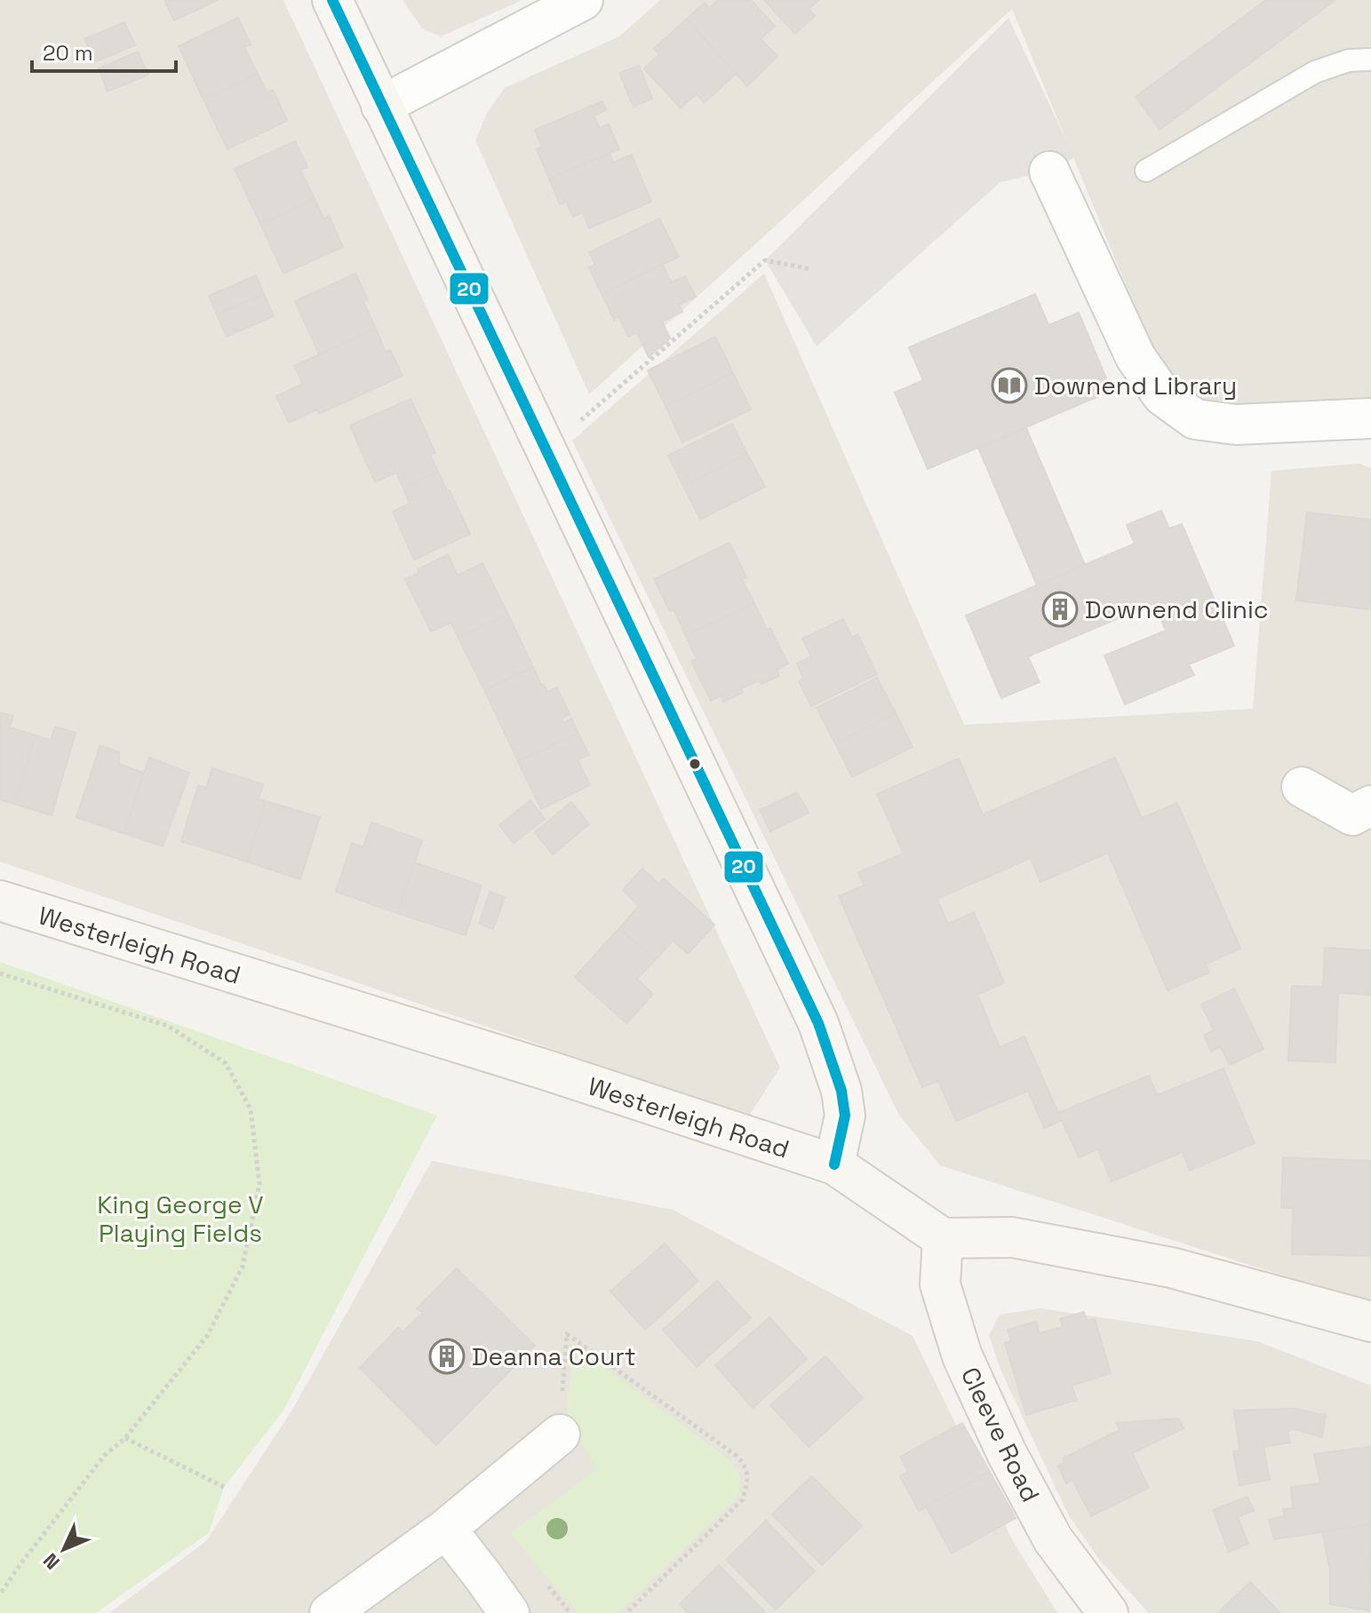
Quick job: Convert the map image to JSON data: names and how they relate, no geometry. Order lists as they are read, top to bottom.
{
  "streets": {
    "street": ["Westerleigh Road", "Cleeve Road"]
  },
  "crossings": [
    ["Westerleigh Road", "Cleeve Road"]
  ],
  "parks": ["King George V Playing Fields"],
  "places": {
    "library": ["Downend Library"],
    "building": ["Downend Clinic", "Deanna Court"]
  },
  "lines": ["transit line 20"],
  "scale_bar": "20 m",
  "north": "bottom left"
}
